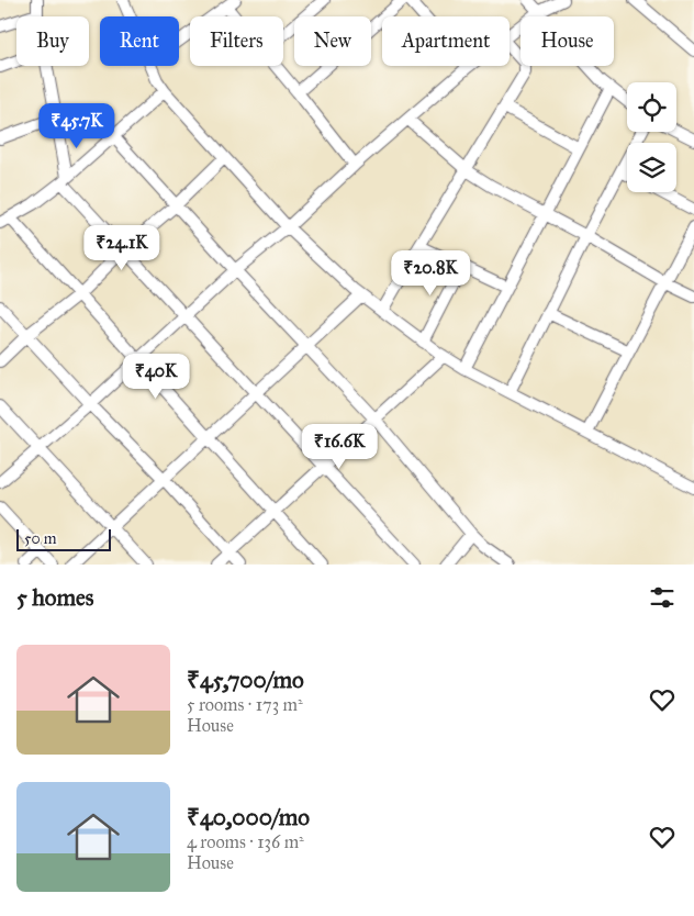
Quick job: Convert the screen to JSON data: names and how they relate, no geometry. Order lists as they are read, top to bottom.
{
  "scale_bar": "50 m",
  "page": {
    "chip": [
      "Buy",
      "Rent",
      "Filters",
      "New",
      "Apartment",
      "House"
    ],
    "price": [
      "₹45.7K",
      "₹24.1K",
      "₹20.8K",
      "₹40K",
      "₹16.6K"
    ],
    "scale": "50 m",
    "heading": "5 homes",
    "list": [
      {
        "name": "₹45,700/mo",
        "note": "5 rooms · 173 m² · House"
      },
      {
        "name": "₹40,000/mo",
        "note": "4 rooms · 136 m² · House"
      }
    ]
  }
}
